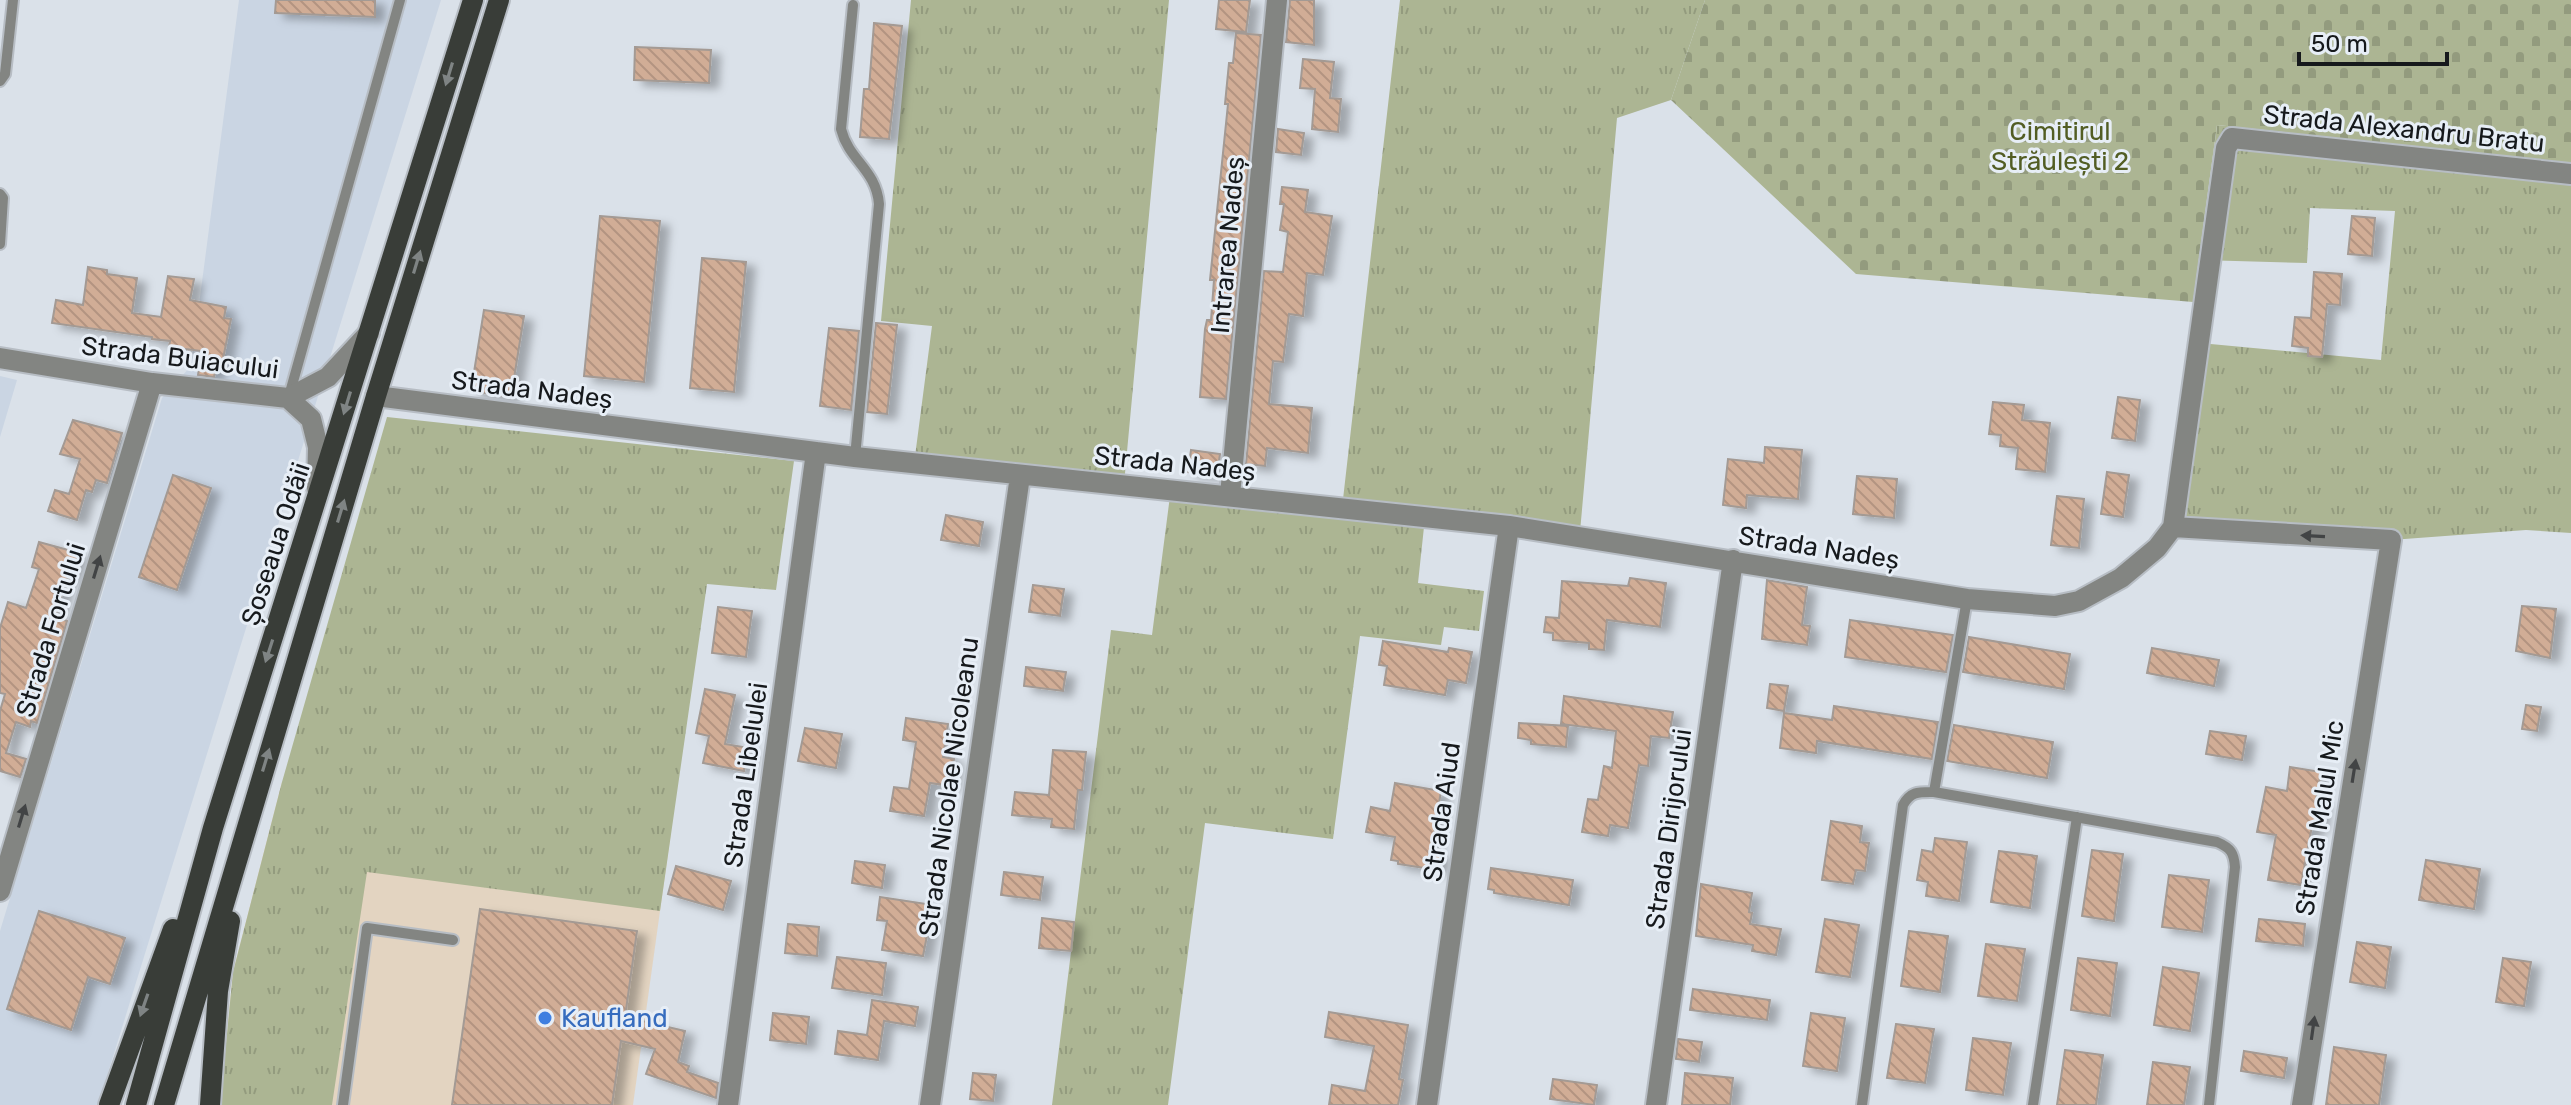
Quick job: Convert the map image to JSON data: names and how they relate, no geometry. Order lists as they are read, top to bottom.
{
  "streets": {
    "main road": ["Șoseaua Odăii"],
    "street": [
      "Strada Alexandru Bratu",
      "Intrarea Nadeș",
      "Strada Buiacului",
      "Strada Nadeș",
      "Strada Fortului",
      "Strada Libelulei",
      "Strada Nicolae Nicoleanu",
      "Strada Aiud",
      "Strada Malul Mic",
      "Strada Dirijorului"
    ]
  },
  "crossings": [
    ["Strada Alexandru Bratu", "Strada Nadeș"],
    ["Strada Alexandru Bratu", "Strada Malul Mic"],
    ["Intrarea Nadeș", "Strada Nadeș"],
    ["Strada Buiacului", "Șoseaua Odăii"],
    ["Strada Buiacului", "Strada Fortului"],
    ["Strada Nadeș", "Șoseaua Odăii"],
    ["Strada Nadeș", "Strada Libelulei"],
    ["Strada Nadeș", "Strada Nicolae Nicoleanu"],
    ["Strada Nadeș", "Strada Aiud"],
    ["Strada Nadeș", "Strada Malul Mic"],
    ["Strada Nadeș", "Strada Dirijorului"]
  ],
  "one_way": ["Strada Fortului"],
  "parks": ["Cimitirul Străulești 2"],
  "places": ["Kaufland"],
  "scale_bar": "50 m"
}
